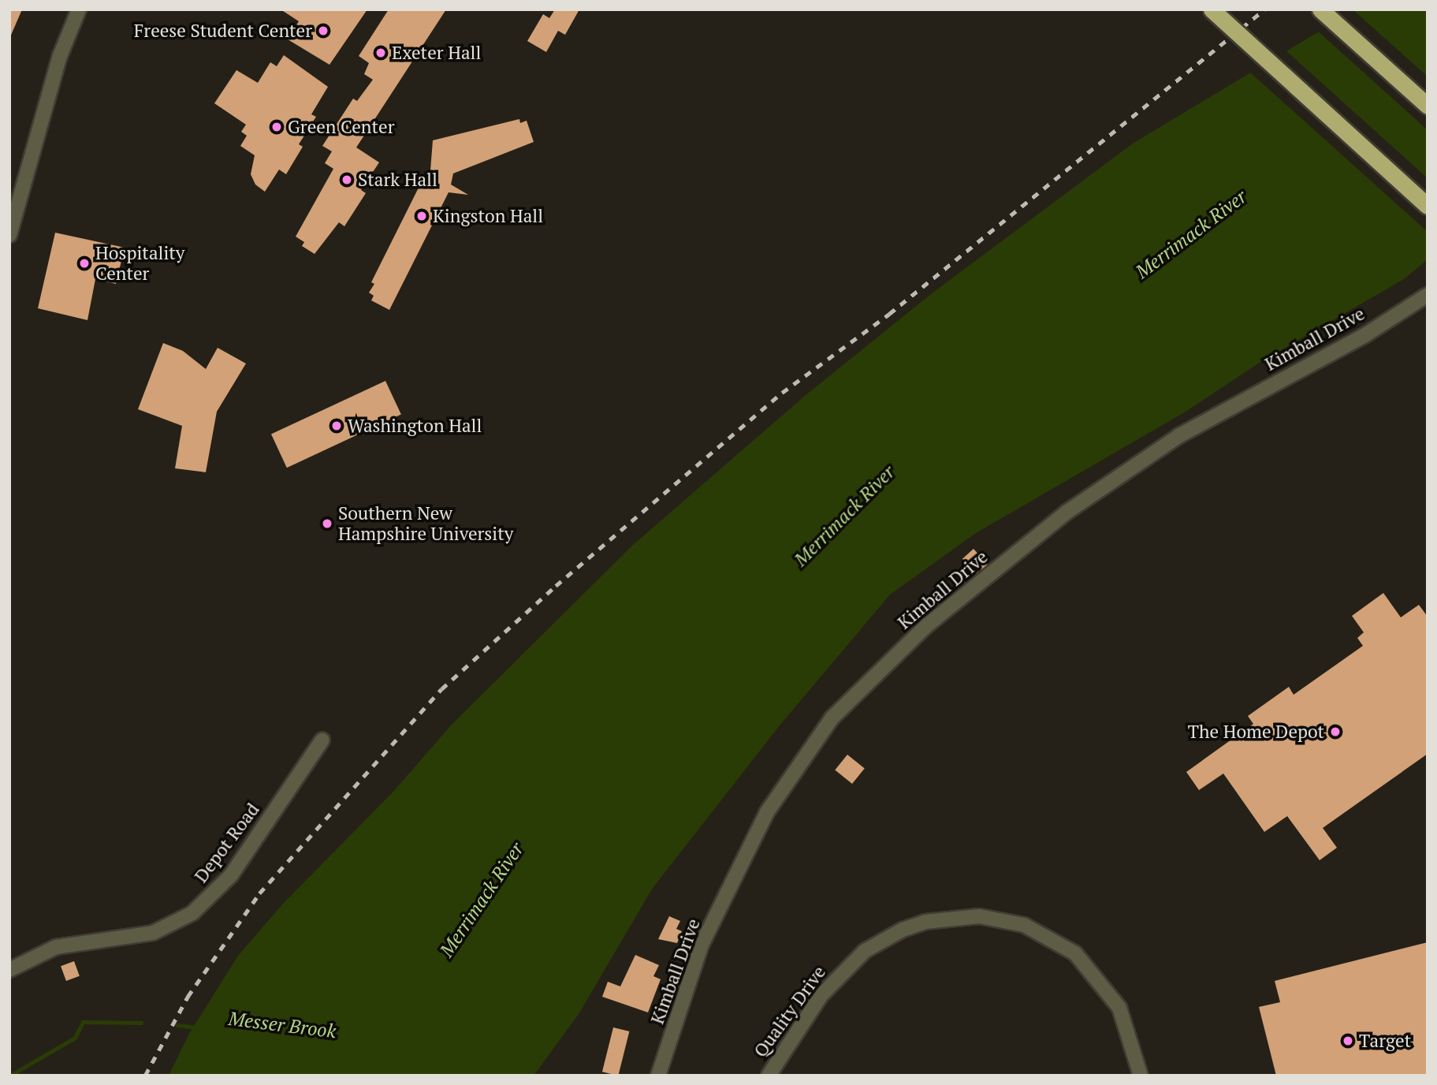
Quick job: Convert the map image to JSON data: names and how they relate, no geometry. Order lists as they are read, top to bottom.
{
  "streets": {
    "street": ["Kimball Drive", "Depot Road", "Quality Drive"]
  },
  "water": ["Merrimack River", "Messer Brook"],
  "places": [
    "Freese Student Center",
    "Exeter Hall",
    "Green Center",
    "Stark Hall",
    "Kingston Hall",
    "Hospitality Center",
    "Washington Hall",
    "Southern New Hampshire University",
    "The Home Depot",
    "Target"
  ]
}
